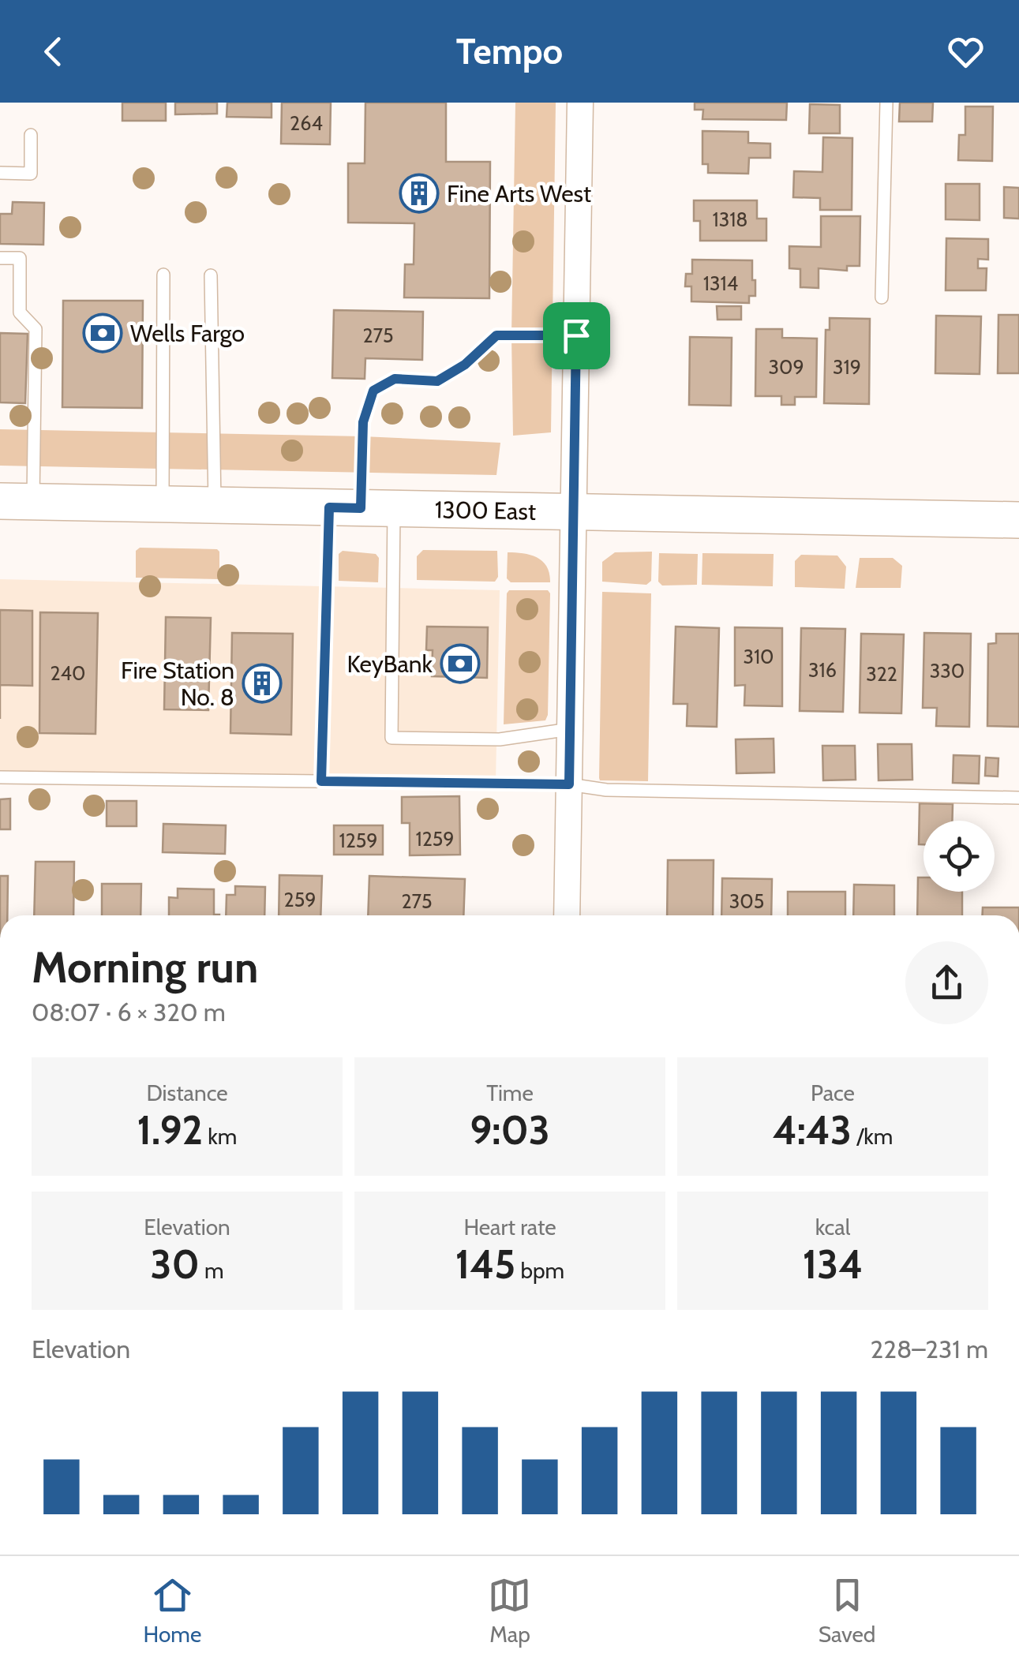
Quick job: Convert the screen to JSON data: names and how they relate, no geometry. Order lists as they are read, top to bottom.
{
  "streets": {
    "main road": ["1300 East"]
  },
  "places": {
    "building": ["Fine Arts West", "Fire Station No. 8"],
    "bank": ["Wells Fargo", "KeyBank"]
  },
  "house_numbers": [
    "264",
    "1318",
    "1314",
    "275",
    "309",
    "319",
    "310",
    "316",
    "330",
    "240",
    "322",
    "1259",
    "1259",
    "259",
    "275",
    "305"
  ],
  "page": {
    "header": "Tempo",
    "heading": ["Morning run", "08:07 · 6 × 320 m"],
    "stats": [
      ["Distance", "1.92 km"],
      ["Time", "9:03"],
      ["Pace", "4:43 /km"],
      ["Elevation", "30 m"],
      ["Heart rate", "145 bpm"],
      ["kcal", "134"]
    ],
    "chart": ["Elevation", "228–231 m"],
    "tabs": ["Home", "Map", "Saved"]
  }
}
